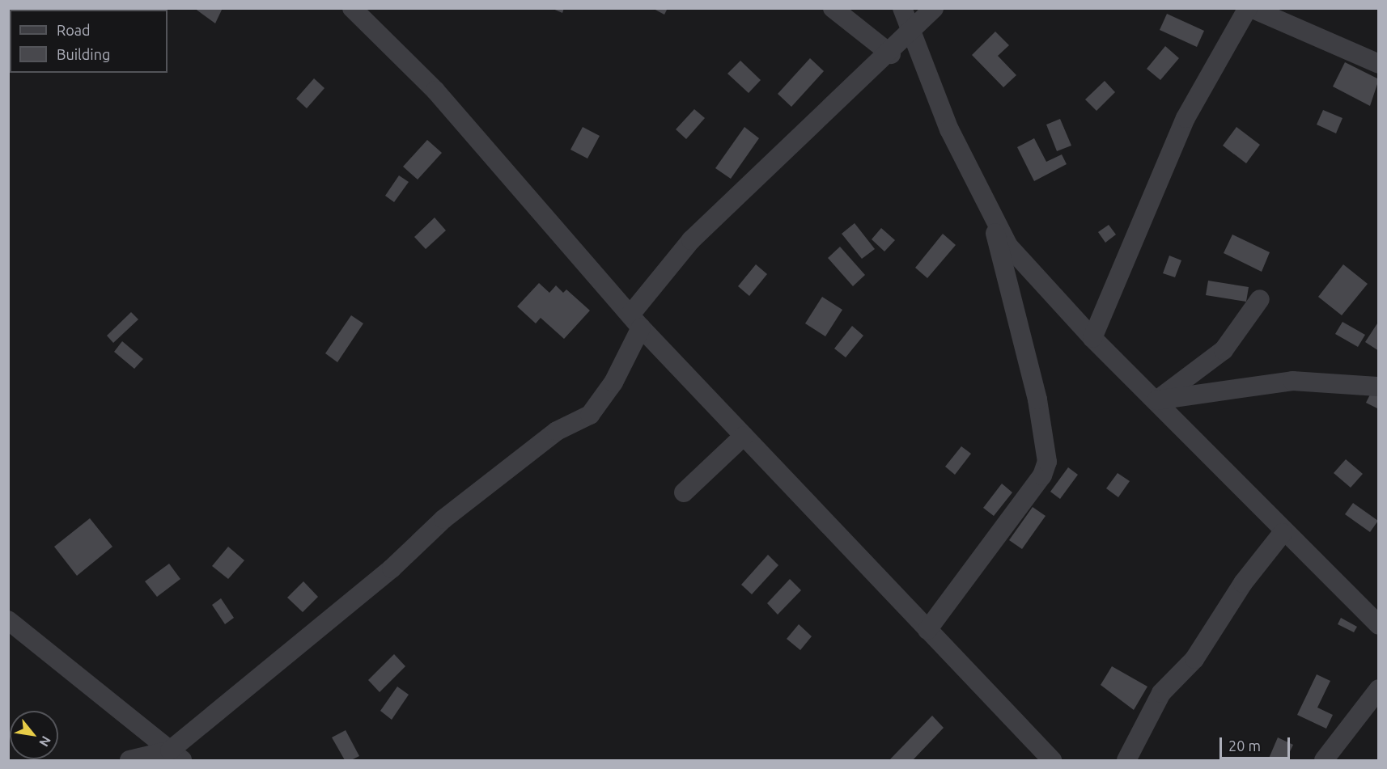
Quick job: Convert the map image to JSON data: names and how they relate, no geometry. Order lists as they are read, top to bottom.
{
  "legend": ["Road", "Building"],
  "scale_bar": "20 m",
  "north": "bottom right"
}
